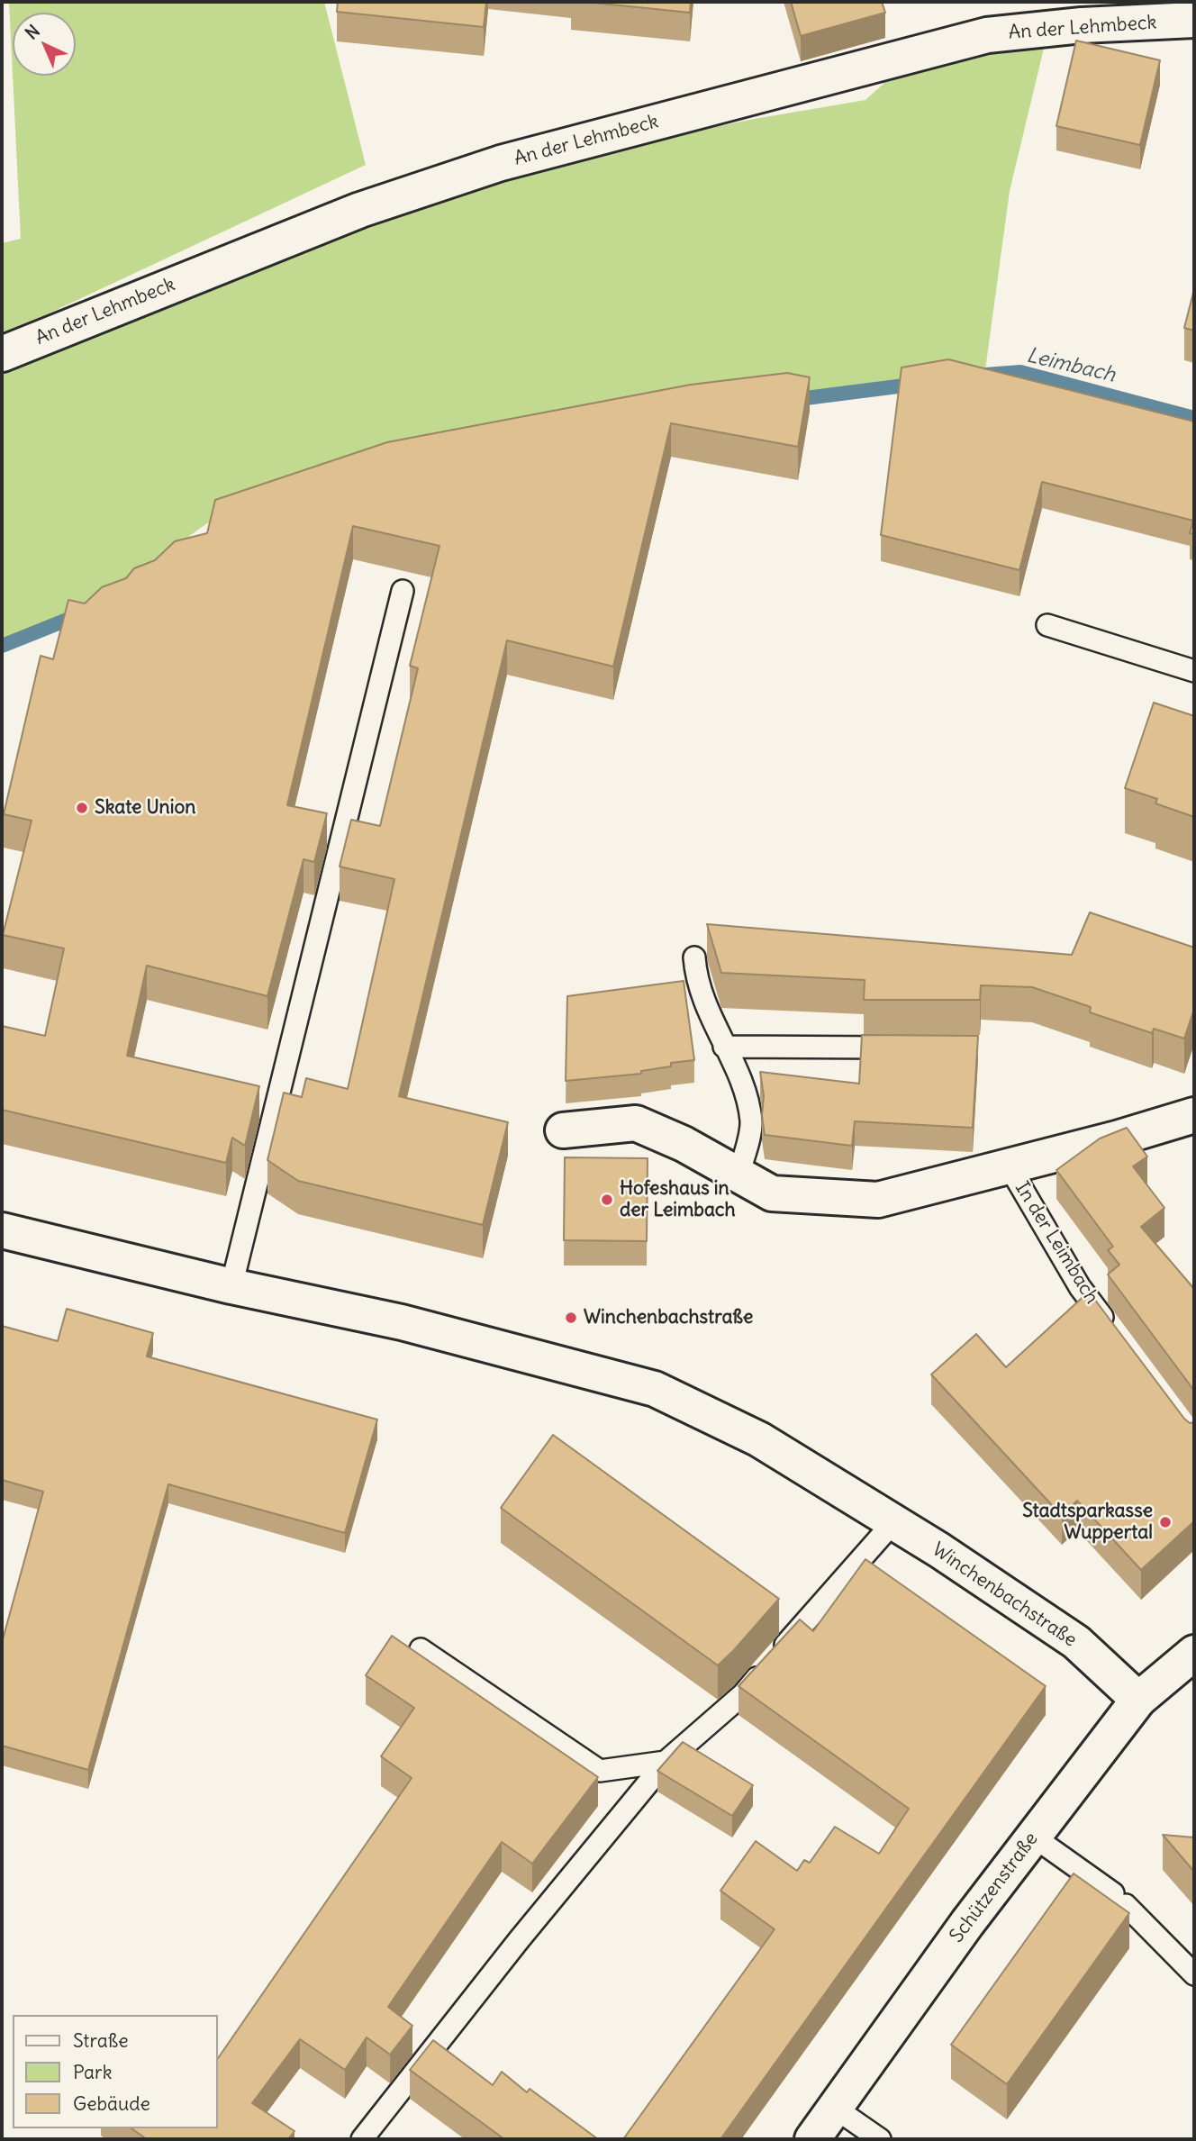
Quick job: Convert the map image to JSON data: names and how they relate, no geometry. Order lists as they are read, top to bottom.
{
  "streets": {
    "street": [
      "An der Lehmbeck",
      "In der Leimbach",
      "Winchenbachstraße",
      "Schützenstraße"
    ]
  },
  "crossings": [
    ["Winchenbachstraße", "Schützenstraße"]
  ],
  "water": ["Leimbach"],
  "places": [
    "Skate Union",
    "Hofeshaus in der Leimbach",
    "Winchenbachstraße",
    "Stadtsparkasse Wuppertal"
  ],
  "legend": ["Straße", "Park", "Gebäude"],
  "north": "top left"
}
